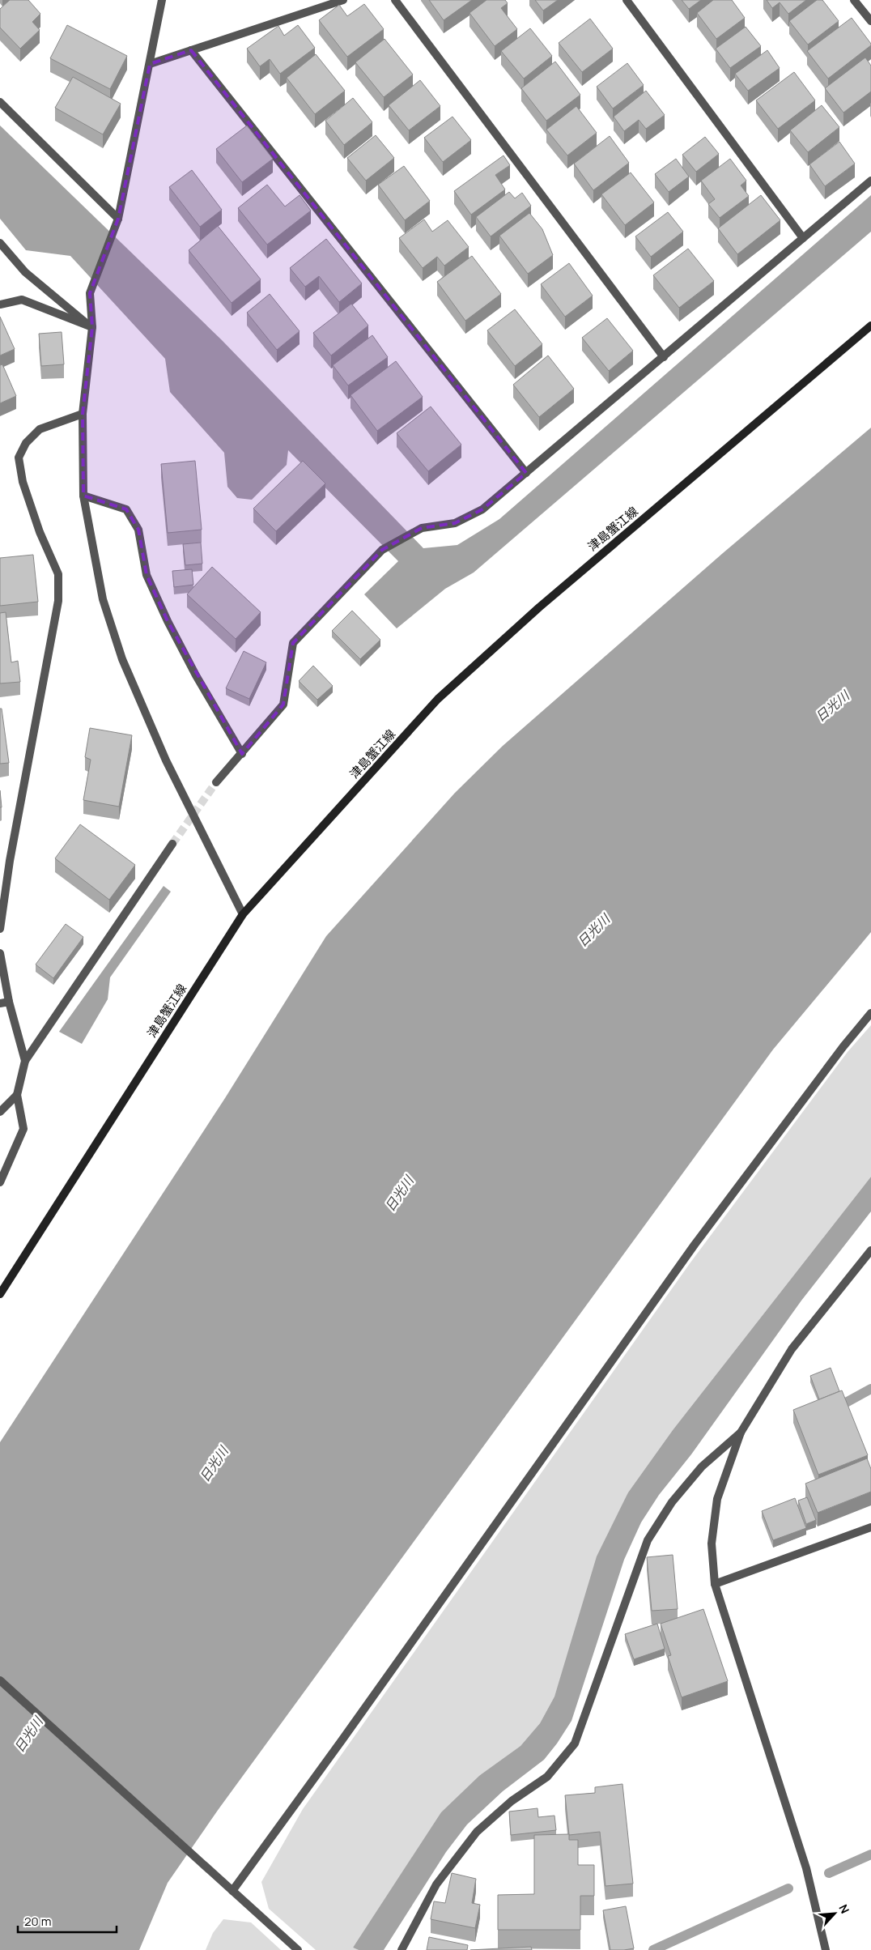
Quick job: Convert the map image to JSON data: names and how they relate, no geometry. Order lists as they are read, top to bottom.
{
  "streets": {
    "main road": ["津島蟹江線"]
  },
  "water": ["日光川"],
  "scale_bar": "20 m",
  "north": "top right"
}
